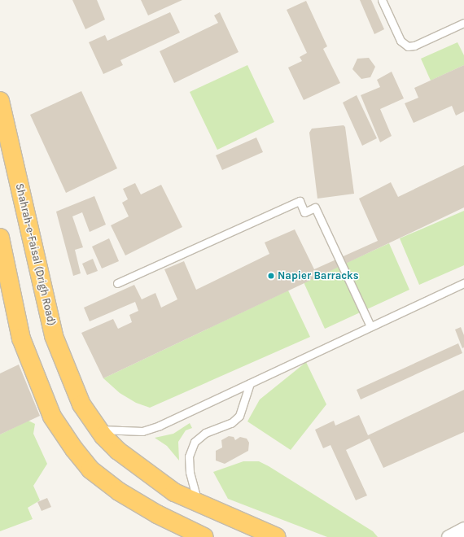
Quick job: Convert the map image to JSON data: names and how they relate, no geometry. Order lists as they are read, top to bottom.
{
  "streets": {
    "highway": ["Shahrah-e-Faisal (Drigh Road)"]
  },
  "places": ["Napier Barracks"]
}
